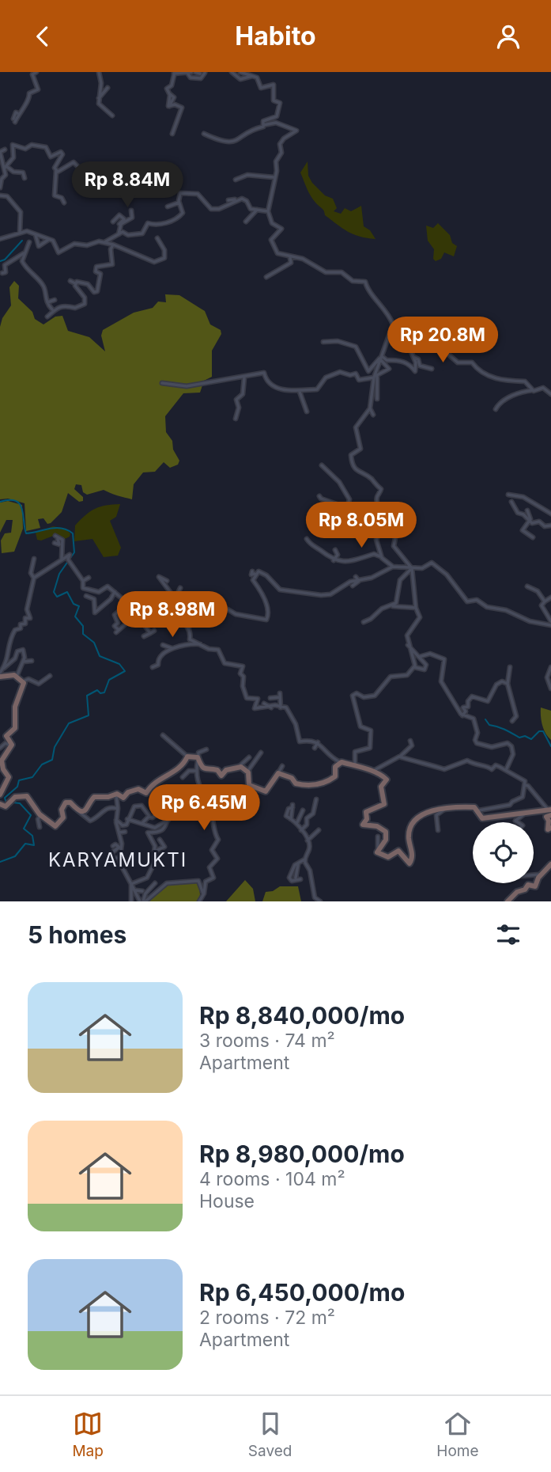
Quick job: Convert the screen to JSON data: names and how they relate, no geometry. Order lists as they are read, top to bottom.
{
  "districts": ["KARYAMUKTI"],
  "page": {
    "header": "Habito",
    "price": [
      "Rp 8.84M",
      "Rp 20.8M",
      "Rp 8.05M",
      "Rp 8.98M",
      "Rp 6.45M"
    ],
    "heading": "5 homes",
    "list": [
      {
        "name": "Rp 8,840,000/mo",
        "note": "3 rooms · 74 m² · Apartment"
      },
      {
        "name": "Rp 8,980,000/mo",
        "note": "4 rooms · 104 m² · House"
      },
      {
        "name": "Rp 6,450,000/mo",
        "note": "2 rooms · 72 m² · Apartment"
      }
    ],
    "tabs": ["Map", "Saved", "Home"]
  }
}
